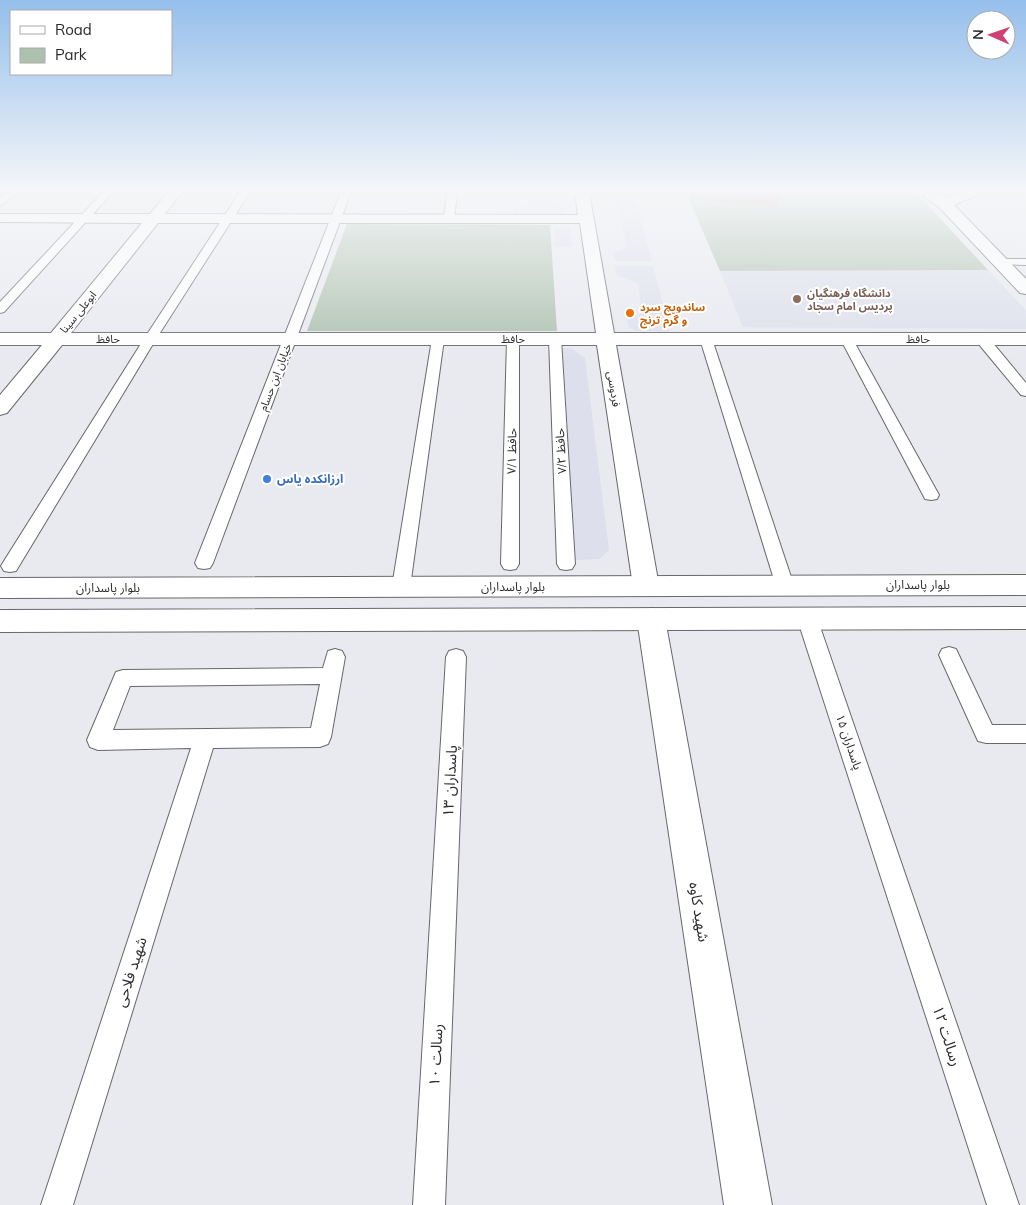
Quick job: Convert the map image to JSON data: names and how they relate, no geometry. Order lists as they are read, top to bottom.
{
  "streets": {
    "street": [
      "ابوعلی سینا",
      "حافظ",
      "خیابان ابن حسام",
      "فردوسی",
      "حافظ ۷/۱",
      "حافظ ۷/۲",
      "بلوار پاسداران",
      "پاسداران ۱۵",
      "پاسداران ۱۳",
      "شهید کاوه",
      "شهید فلاحی",
      "رسالت ۱۲",
      "رسالت ۱۰"
    ]
  },
  "crossings": [
    ["ابوعلی سینا", "حافظ"],
    ["حافظ", "خیابان ابن حسام"],
    ["حافظ", "فردوسی"],
    ["حافظ", "حافظ ۷/۱"],
    ["حافظ", "حافظ ۷/۲"],
    ["فردوسی", "بلوار پاسداران"],
    ["فردوسی", "شهید کاوه"],
    ["بلوار پاسداران", "پاسداران ۱۵"],
    ["بلوار پاسداران", "شهید کاوه"],
    ["پاسداران ۱۵", "رسالت ۱۲"],
    ["پاسداران ۱۳", "رسالت ۱۰"]
  ],
  "places": ["دانشگاه فرهنگیان پردیس امام سجاد", "ساندویچ سرد و گرم ترنج", "ارزانکده یاس"],
  "legend": ["Road", "Park"],
  "north": "left"
}
